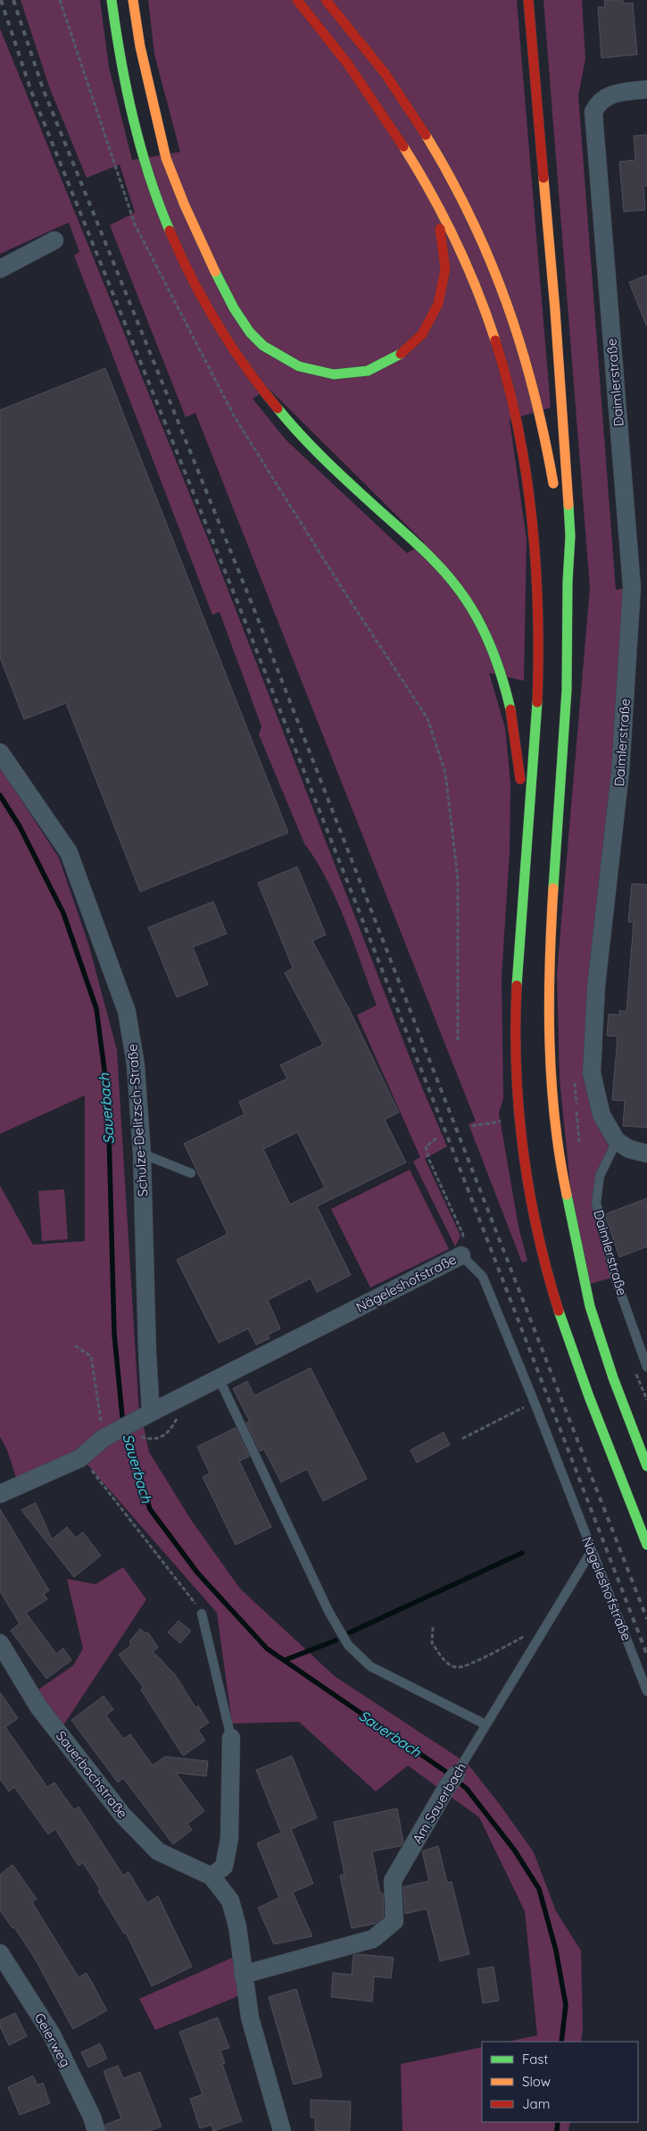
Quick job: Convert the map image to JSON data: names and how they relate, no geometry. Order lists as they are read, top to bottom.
{
  "streets": {
    "street": [
      "Daimlerstraße",
      "Schulze-Delitzsch-Straße",
      "Nägeleshofstraße",
      "Sauerbachstraße",
      "Am Sauerbach",
      "Geierweg"
    ]
  },
  "crossings": [
    ["Schulze-Delitzsch-Straße", "Nägeleshofstraße"],
    ["Nägeleshofstraße", "Am Sauerbach"],
    ["Sauerbachstraße", "Am Sauerbach"]
  ],
  "water": ["Sauerbach"],
  "legend": ["Fast", "Slow", "Jam"]
}
